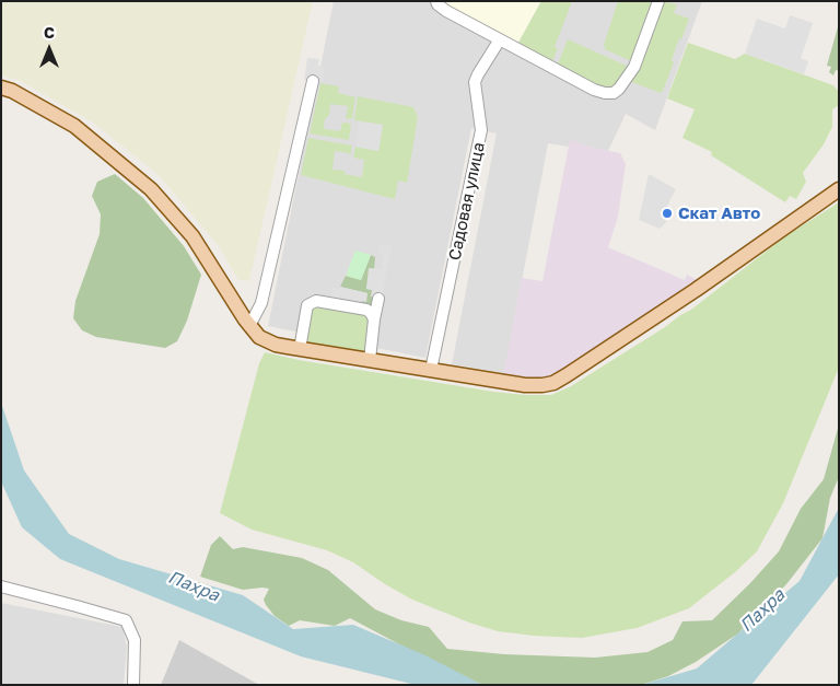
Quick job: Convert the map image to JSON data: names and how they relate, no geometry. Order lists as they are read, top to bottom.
{
  "streets": {
    "street": ["Садовая улица"]
  },
  "water": ["Пахра"],
  "places": ["Скат Авто"],
  "north": "top"
}
